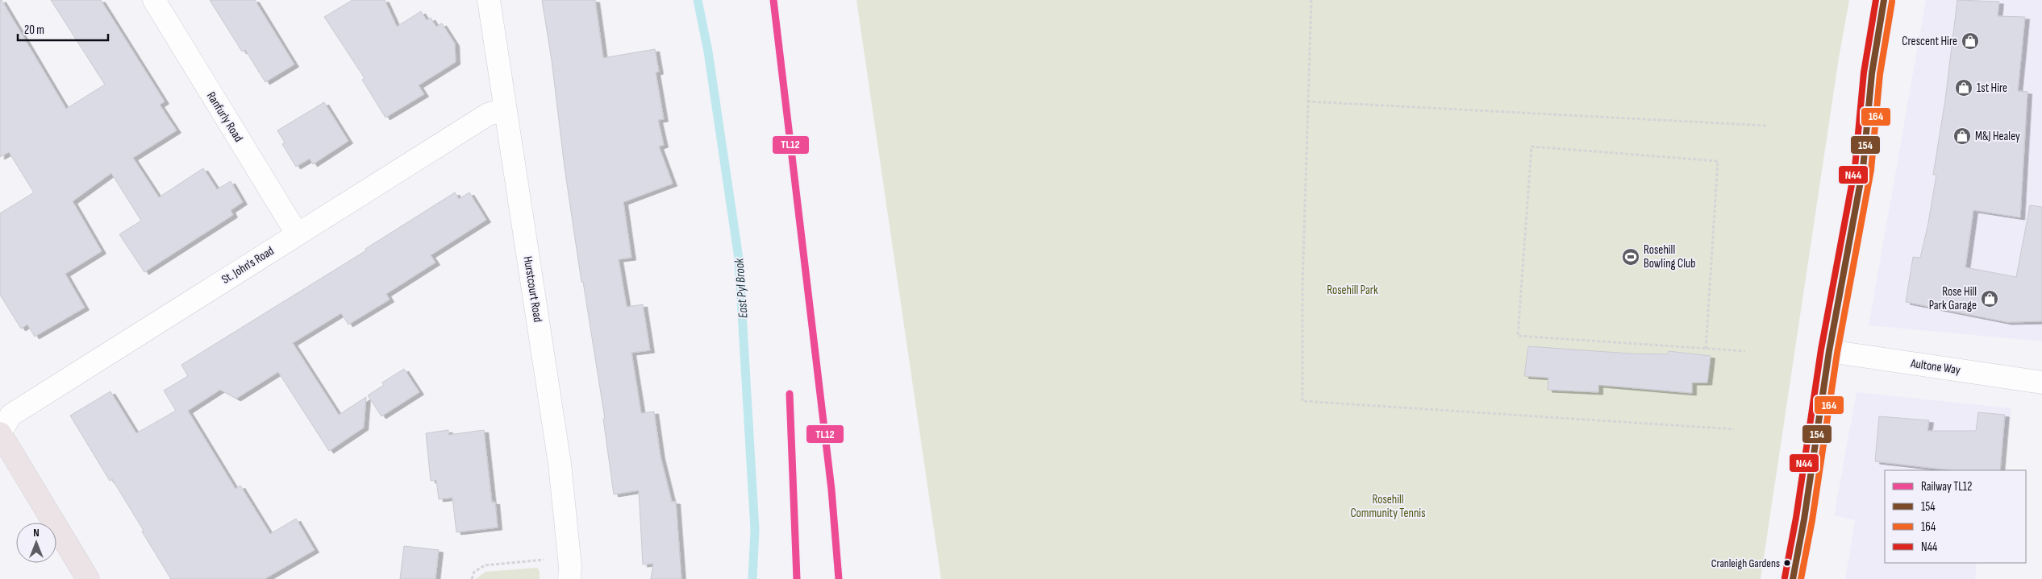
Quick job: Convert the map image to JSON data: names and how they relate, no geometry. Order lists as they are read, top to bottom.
{
  "streets": {
    "street": [
      "Ranfurly Road",
      "St. John's Road",
      "Hurstcourt Road",
      "Aultone Way"
    ]
  },
  "crossings": [
    ["Ranfurly Road", "St. John's Road"],
    ["St. John's Road", "Hurstcourt Road"]
  ],
  "water": ["East Pyl Brook"],
  "parks": ["Rosehill Park", "Rosehill Community Tennis"],
  "places": {
    "shop": [
      "Crescent Hire",
      "1st Hire",
      "M&J Healey",
      "Rose Hill Park Garage"
    ],
    "sports": ["Rosehill Bowling Club"],
    "other": ["Cranleigh Gardens"]
  },
  "lines": [
    "rail line TL12",
    "transit line 154",
    "transit line N44",
    "transit line 164"
  ],
  "legend": [
    "Railway TL12",
    "154",
    "164",
    "N44"
  ],
  "scale_bar": "20 m",
  "north": "top"
}
